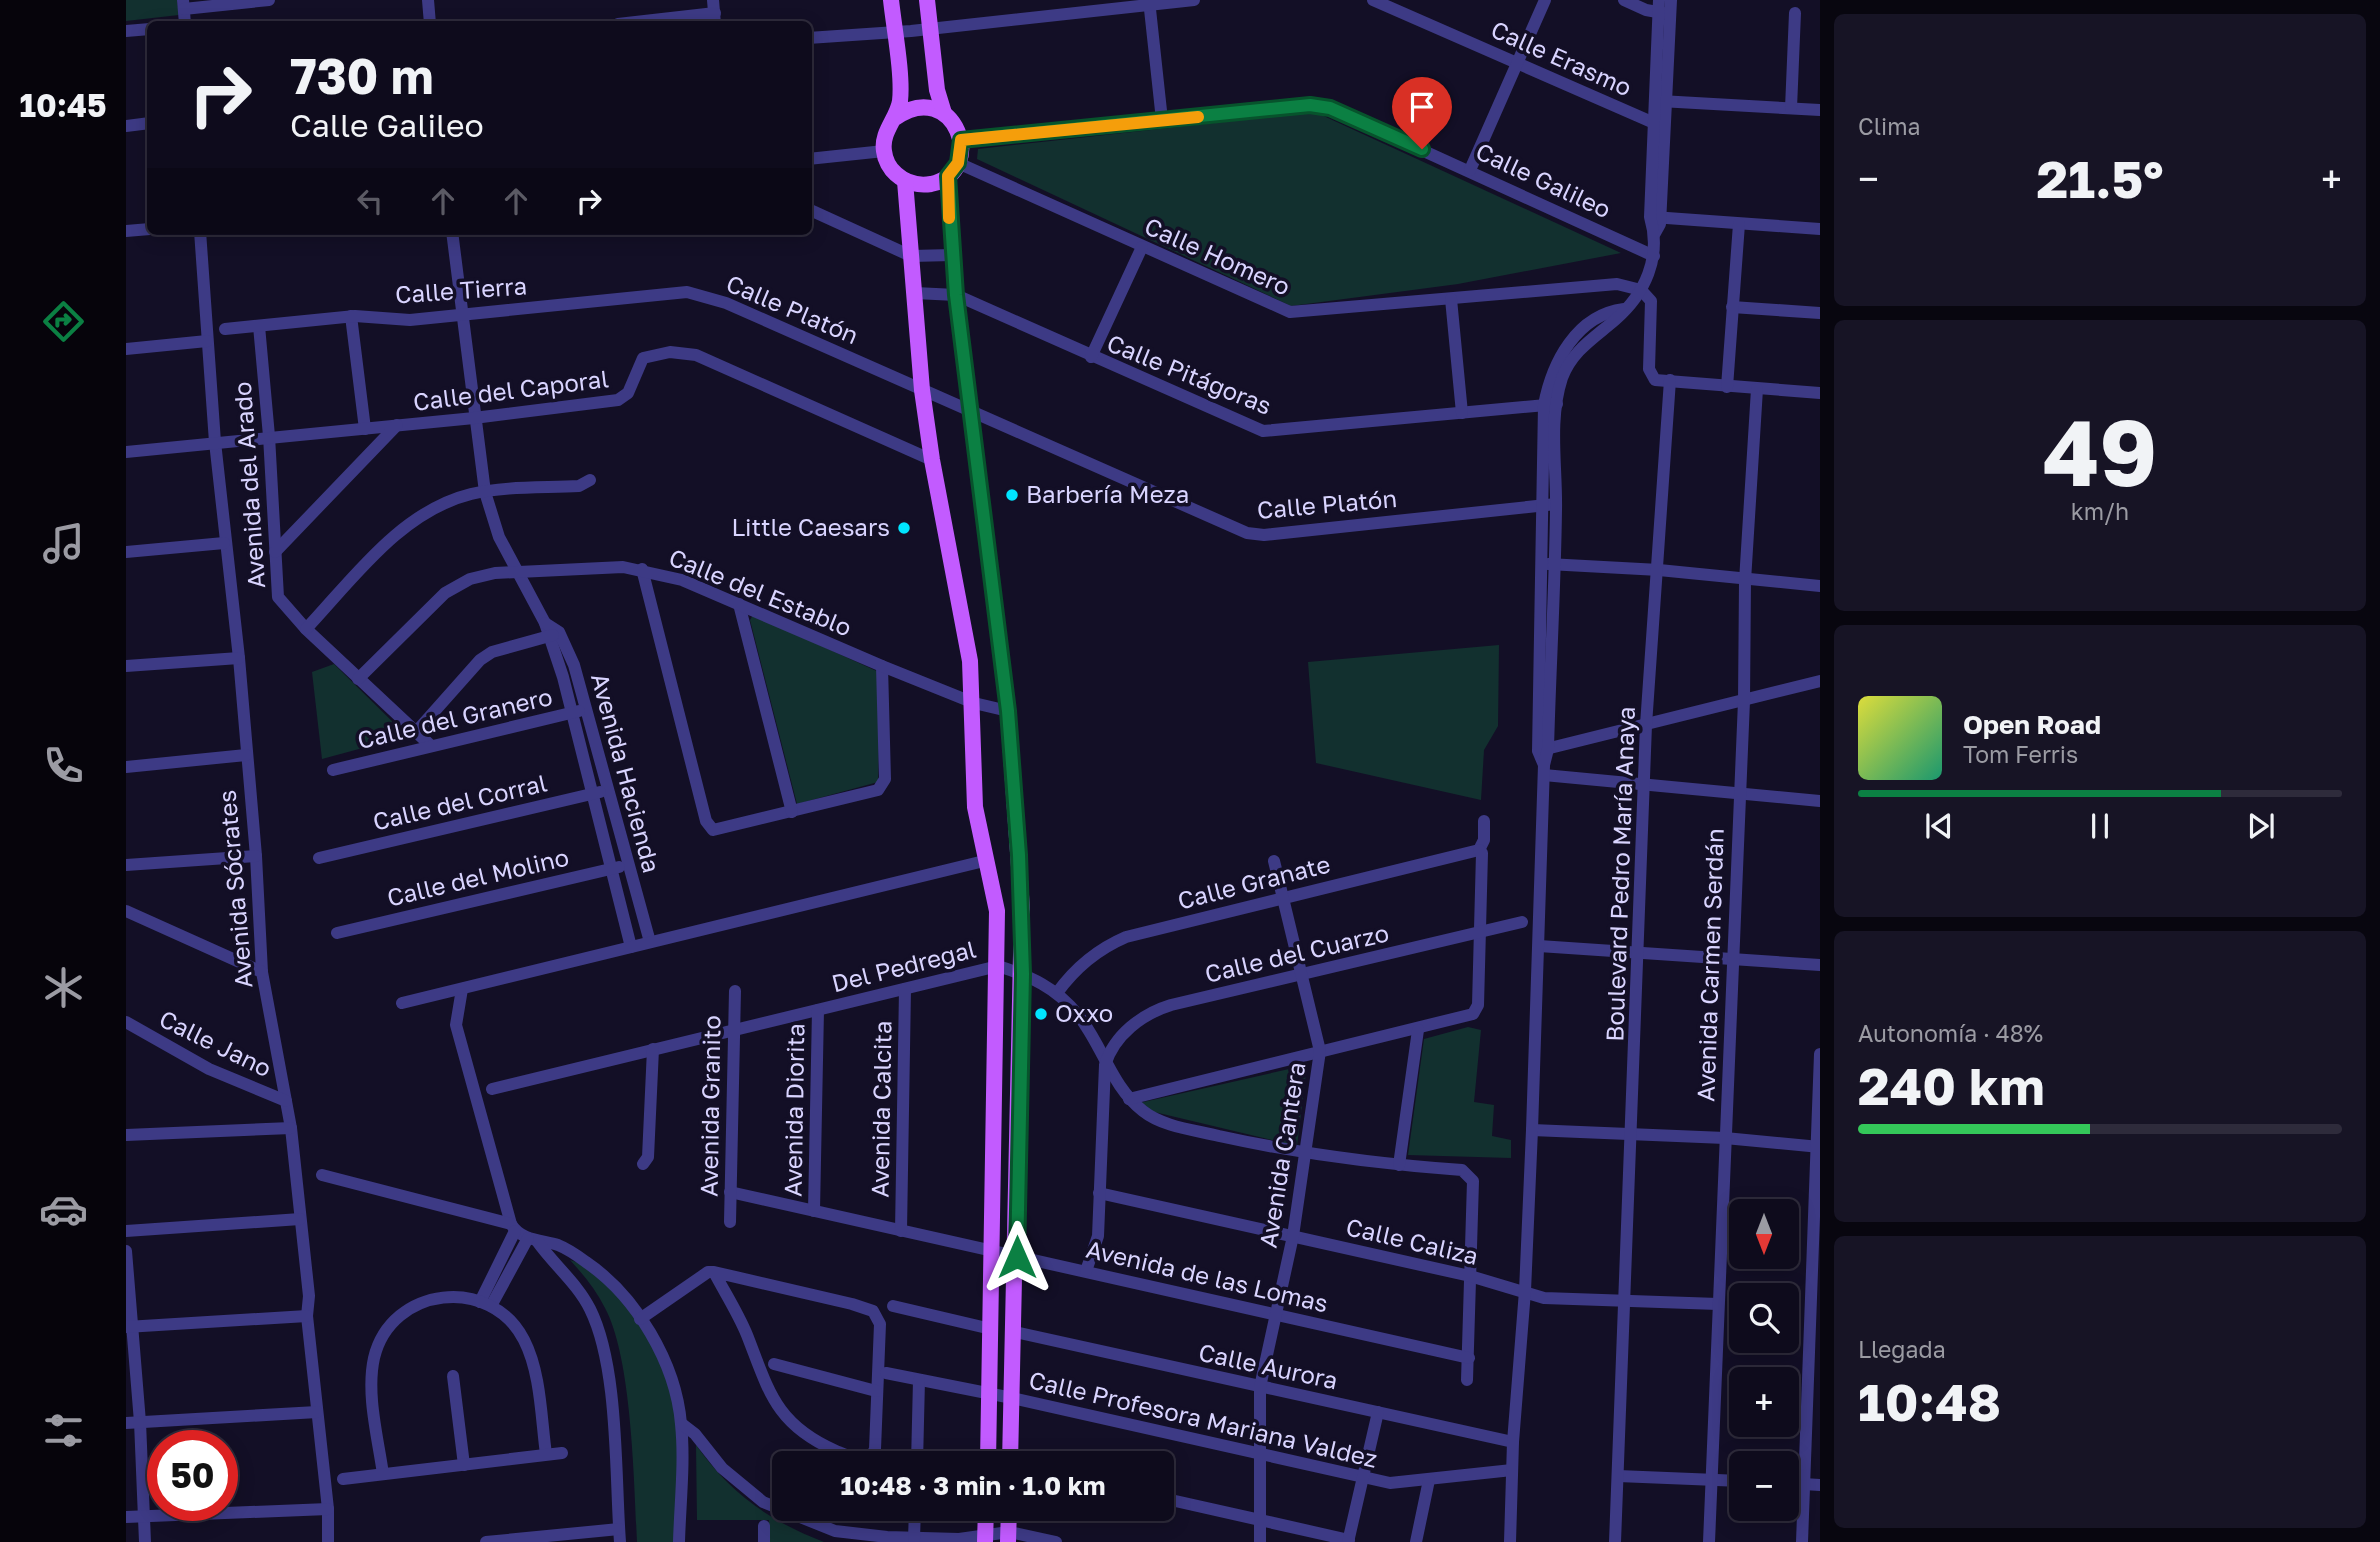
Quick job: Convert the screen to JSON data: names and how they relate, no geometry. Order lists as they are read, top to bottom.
{
  "streets": {
    "street": [
      "Calle Erasmo",
      "Calle Galileo",
      "Calle Homero",
      "Calle Tierra",
      "Calle Platón",
      "Calle Pitágoras",
      "Calle del Caporal",
      "Avenida del Arado",
      "Calle del Establo",
      "Calle del Granero",
      "Avenida Hacienda",
      "Calle del Corral",
      "Boulevard Pedro María Anaya",
      "Calle del Molino",
      "Calle Granate",
      "Avenida Sócrates",
      "Calle del Cuarzo",
      "Avenida Carmen Serdán",
      "Del Pedregal",
      "Calle Jano",
      "Avenida Granito",
      "Avenida Calcita",
      "Avenida Diorita",
      "Avenida Cantera",
      "Calle Caliza",
      "Avenida de las Lomas",
      "Calle Aurora",
      "Calle Profesora Mariana Valdez"
    ]
  },
  "crossings": [
    ["Calle Galileo", "Calle Homero"],
    ["Calle Tierra", "Calle Platón"],
    ["Calle Tierra", "Avenida del Arado"],
    ["Calle Tierra", "Avenida Hacienda"],
    ["Calle del Caporal", "Avenida del Arado"],
    ["Calle del Caporal", "Avenida Hacienda"],
    ["Calle del Caporal", "Avenida Sócrates"],
    ["Avenida del Arado", "Calle del Establo"],
    ["Avenida del Arado", "Calle del Granero"],
    ["Calle del Establo", "Avenida Hacienda"],
    ["Calle del Granero", "Avenida Hacienda"],
    ["Avenida Hacienda", "Calle del Corral"],
    ["Avenida Hacienda", "Calle del Molino"],
    ["Boulevard Pedro María Anaya", "Calle Caliza"],
    ["Calle Granate", "Del Pedregal"],
    ["Calle Granate", "Avenida Cantera"],
    ["Avenida Sócrates", "Calle Jano"],
    ["Calle del Cuarzo", "Del Pedregal"],
    ["Calle del Cuarzo", "Avenida Cantera"],
    ["Avenida Carmen Serdán", "Calle Caliza"],
    ["Del Pedregal", "Avenida Granito"],
    ["Del Pedregal", "Avenida Calcita"],
    ["Del Pedregal", "Avenida Diorita"],
    ["Del Pedregal", "Avenida Cantera"],
    ["Del Pedregal", "Calle Caliza"],
    ["Avenida Granito", "Avenida de las Lomas"],
    ["Avenida Calcita", "Avenida de las Lomas"],
    ["Avenida Diorita", "Avenida de las Lomas"],
    ["Avenida Cantera", "Calle Caliza"],
    ["Avenida Cantera", "Avenida de las Lomas"],
    ["Avenida Cantera", "Calle Aurora"],
    ["Avenida Cantera", "Calle Profesora Mariana Valdez"]
  ],
  "places": ["Barbería Meza", "Little Caesars", "Oxxo"],
  "north": "bottom",
  "page": {
    "tabs": "10:45",
    "tile": [
      "Clima",
      ["49", "km/h"],
      ["Autonomía · 48%", "240 km"],
      ["Llegada", "10:48"]
    ],
    "turn": ["730 m", "Calle Galileo"],
    "heat": ["−", "21.5°", "+"],
    "song": ["Open Road", "Tom Ferris"],
    "map_buttons": ["+", "−"],
    "limit": "50",
    "trip": "10:48 · 3 min · 1.0 km"
  }
}
